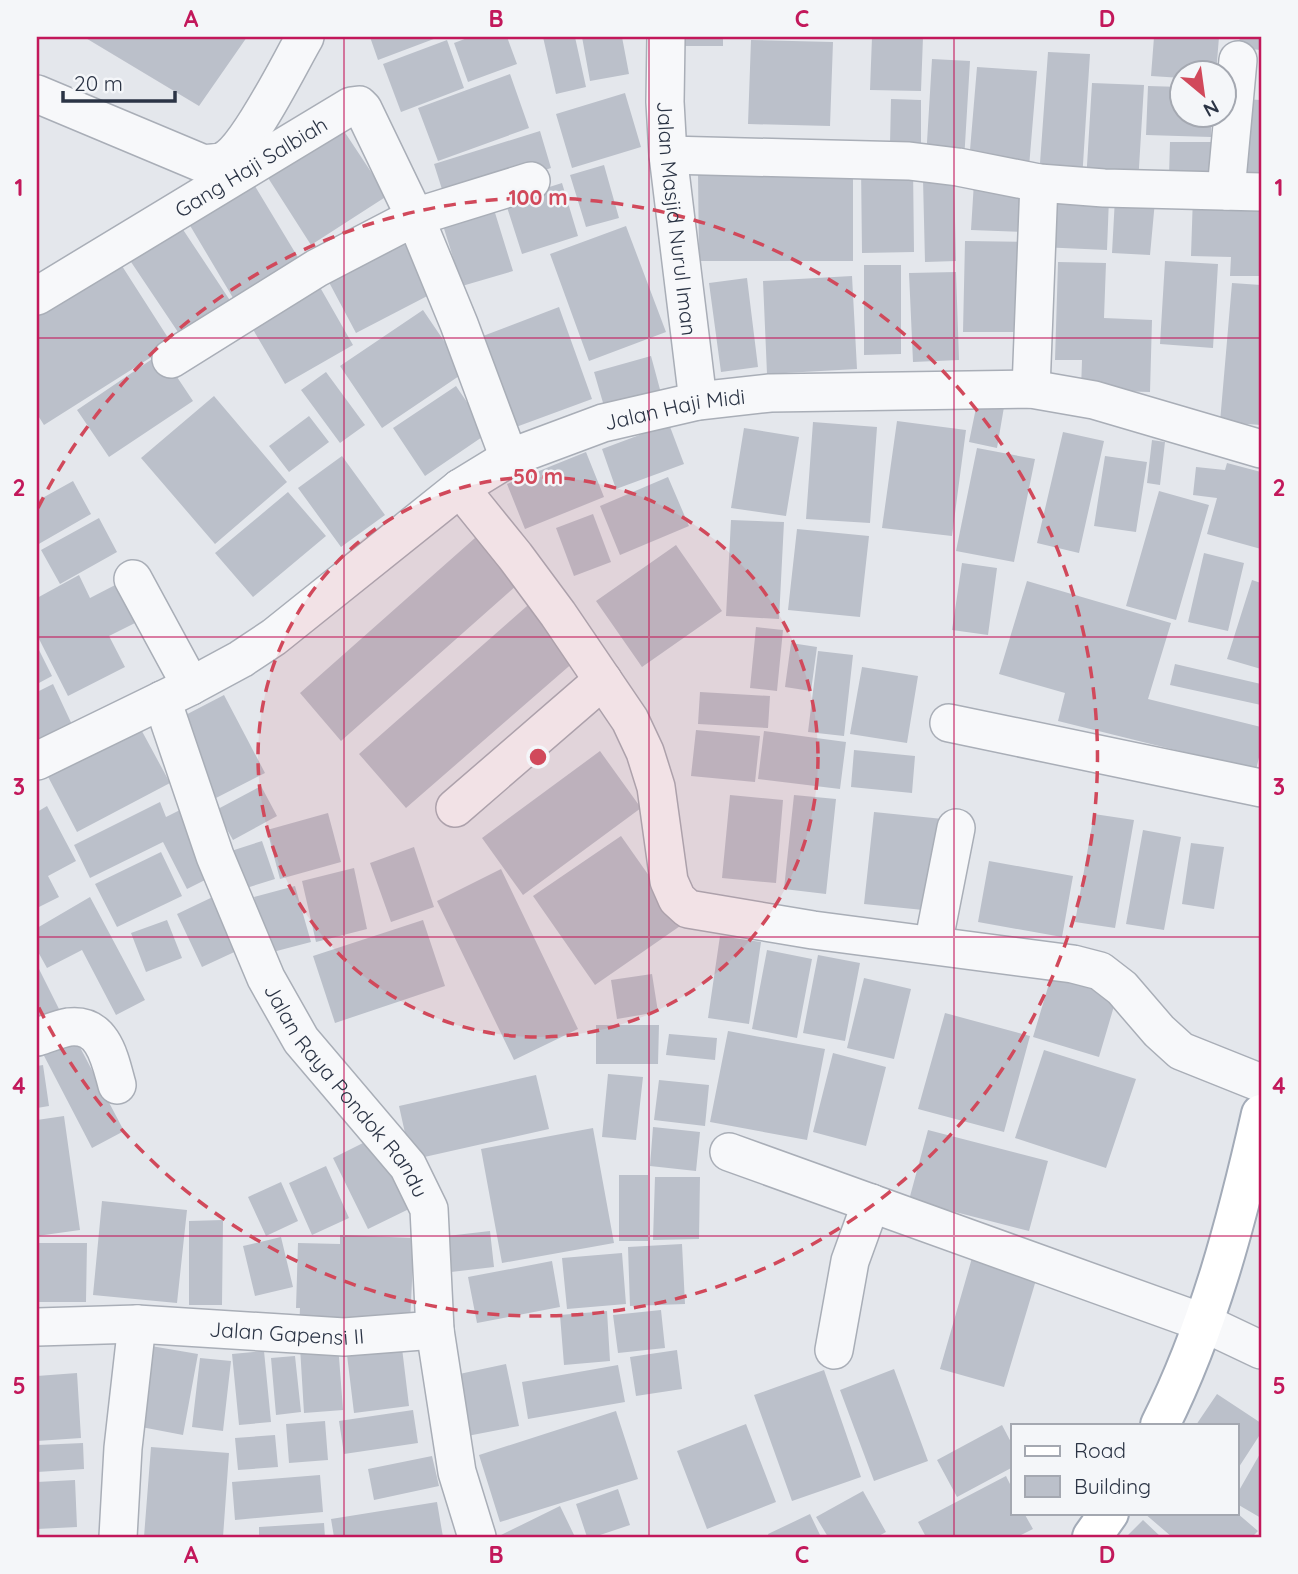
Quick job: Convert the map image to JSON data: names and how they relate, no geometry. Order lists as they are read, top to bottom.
{
  "streets": {
    "street": [
      "Gang Haji Salbiah",
      "Jalan Masjid Nurul Iman",
      "Jalan Haji Midi",
      "Jalan Raya Pondok Randu",
      "Jalan Gapensi II"
    ]
  },
  "crossings": [
    ["Gang Haji Salbiah", "Jalan Haji Midi"],
    ["Jalan Masjid Nurul Iman", "Jalan Haji Midi"],
    ["Jalan Haji Midi", "Jalan Raya Pondok Randu"],
    ["Jalan Raya Pondok Randu", "Jalan Gapensi II"]
  ],
  "legend": ["Road", "Building"],
  "scale_bar": "20 m",
  "north": "bottom right",
  "grid": {
    "columns": [
      "A",
      "B",
      "C",
      "D"
    ],
    "rows": [
      "1",
      "2",
      "3",
      "4",
      "5"
    ]
  },
  "rings": ["100 m", "50 m"]
}
